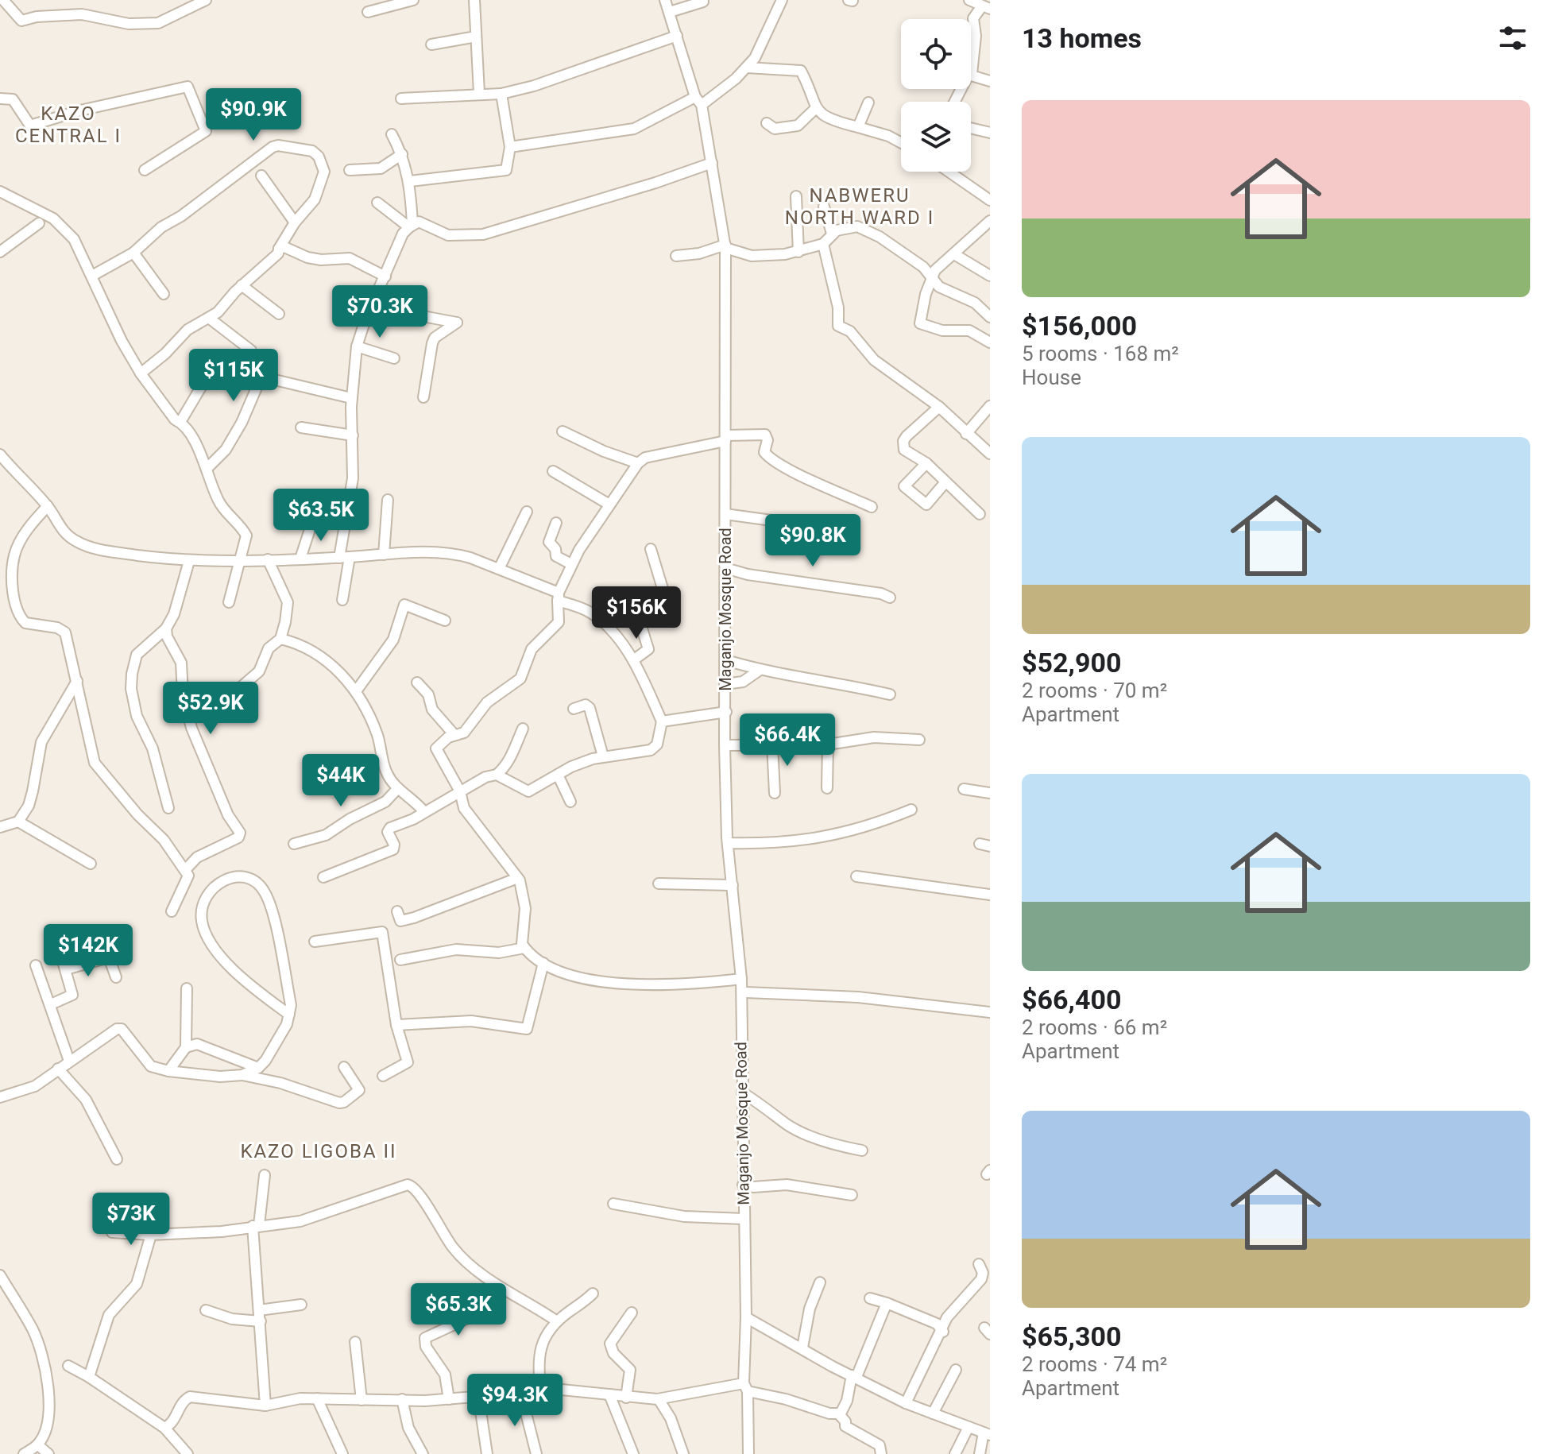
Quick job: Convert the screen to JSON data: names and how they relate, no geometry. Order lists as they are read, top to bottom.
{
  "streets": {
    "street": ["Maganjo Mosque Road"]
  },
  "districts": ["KAZO CENTRAL I", "NABWERU NORTH WARD I", "KAZO LIGOBA II"],
  "page": {
    "heading": "13 homes",
    "list": [
      {
        "name": "$156,000",
        "note": "5 rooms · 168 m² · House"
      },
      {
        "name": "$52,900",
        "note": "2 rooms · 70 m² · Apartment"
      },
      {
        "name": "$66,400",
        "note": "2 rooms · 66 m² · Apartment"
      },
      {
        "name": "$65,300",
        "note": "2 rooms · 74 m² · Apartment"
      }
    ],
    "price": [
      "$90.9K",
      "$70.3K",
      "$115K",
      "$63.5K",
      "$90.8K",
      "$156K",
      "$52.9K",
      "$66.4K",
      "$44K",
      "$142K",
      "$73K",
      "$65.3K",
      "$94.3K"
    ]
  }
}
